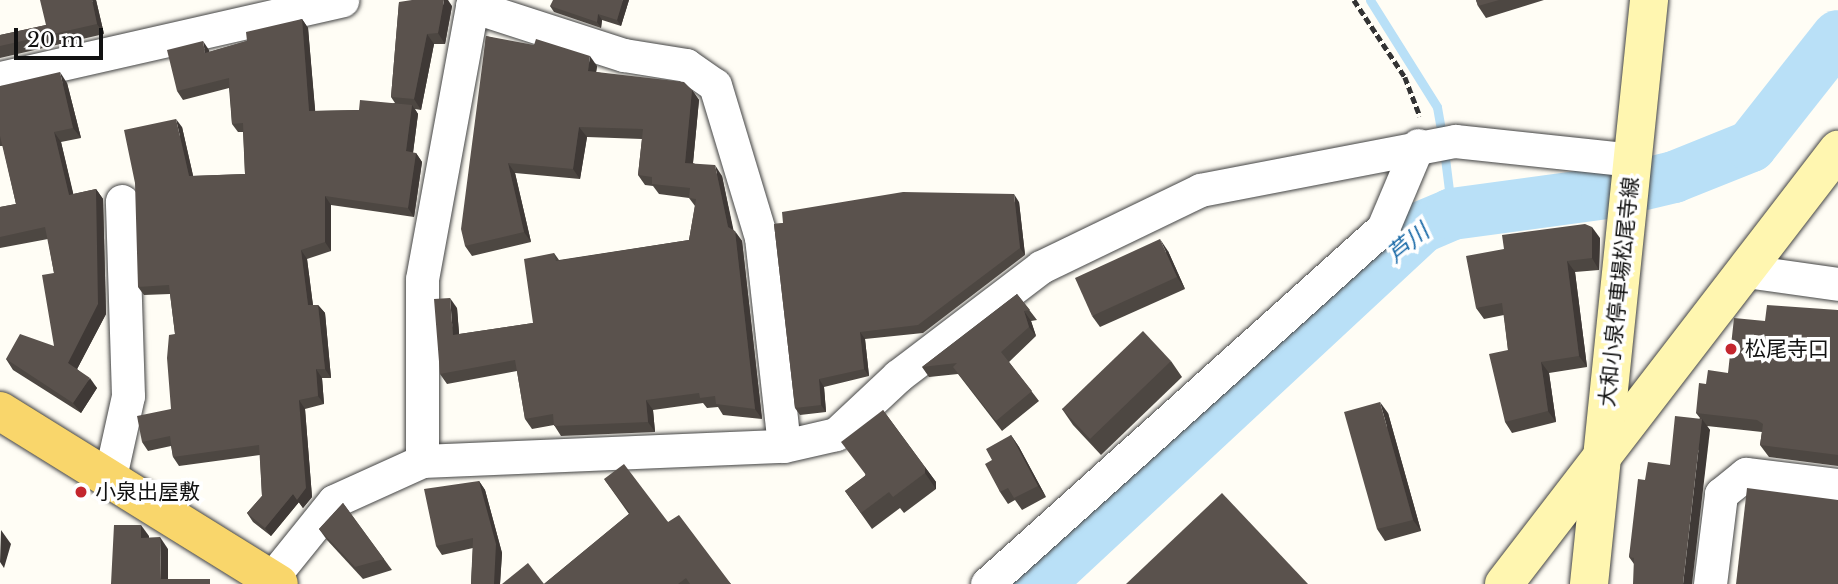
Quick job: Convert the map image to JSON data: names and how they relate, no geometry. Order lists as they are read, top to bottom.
{
  "streets": {
    "main road": ["大和小泉停車場松尾寺線"]
  },
  "water": ["芦川"],
  "places": ["松尾寺口", "小泉出屋敷"],
  "scale_bar": "20 m"
}
